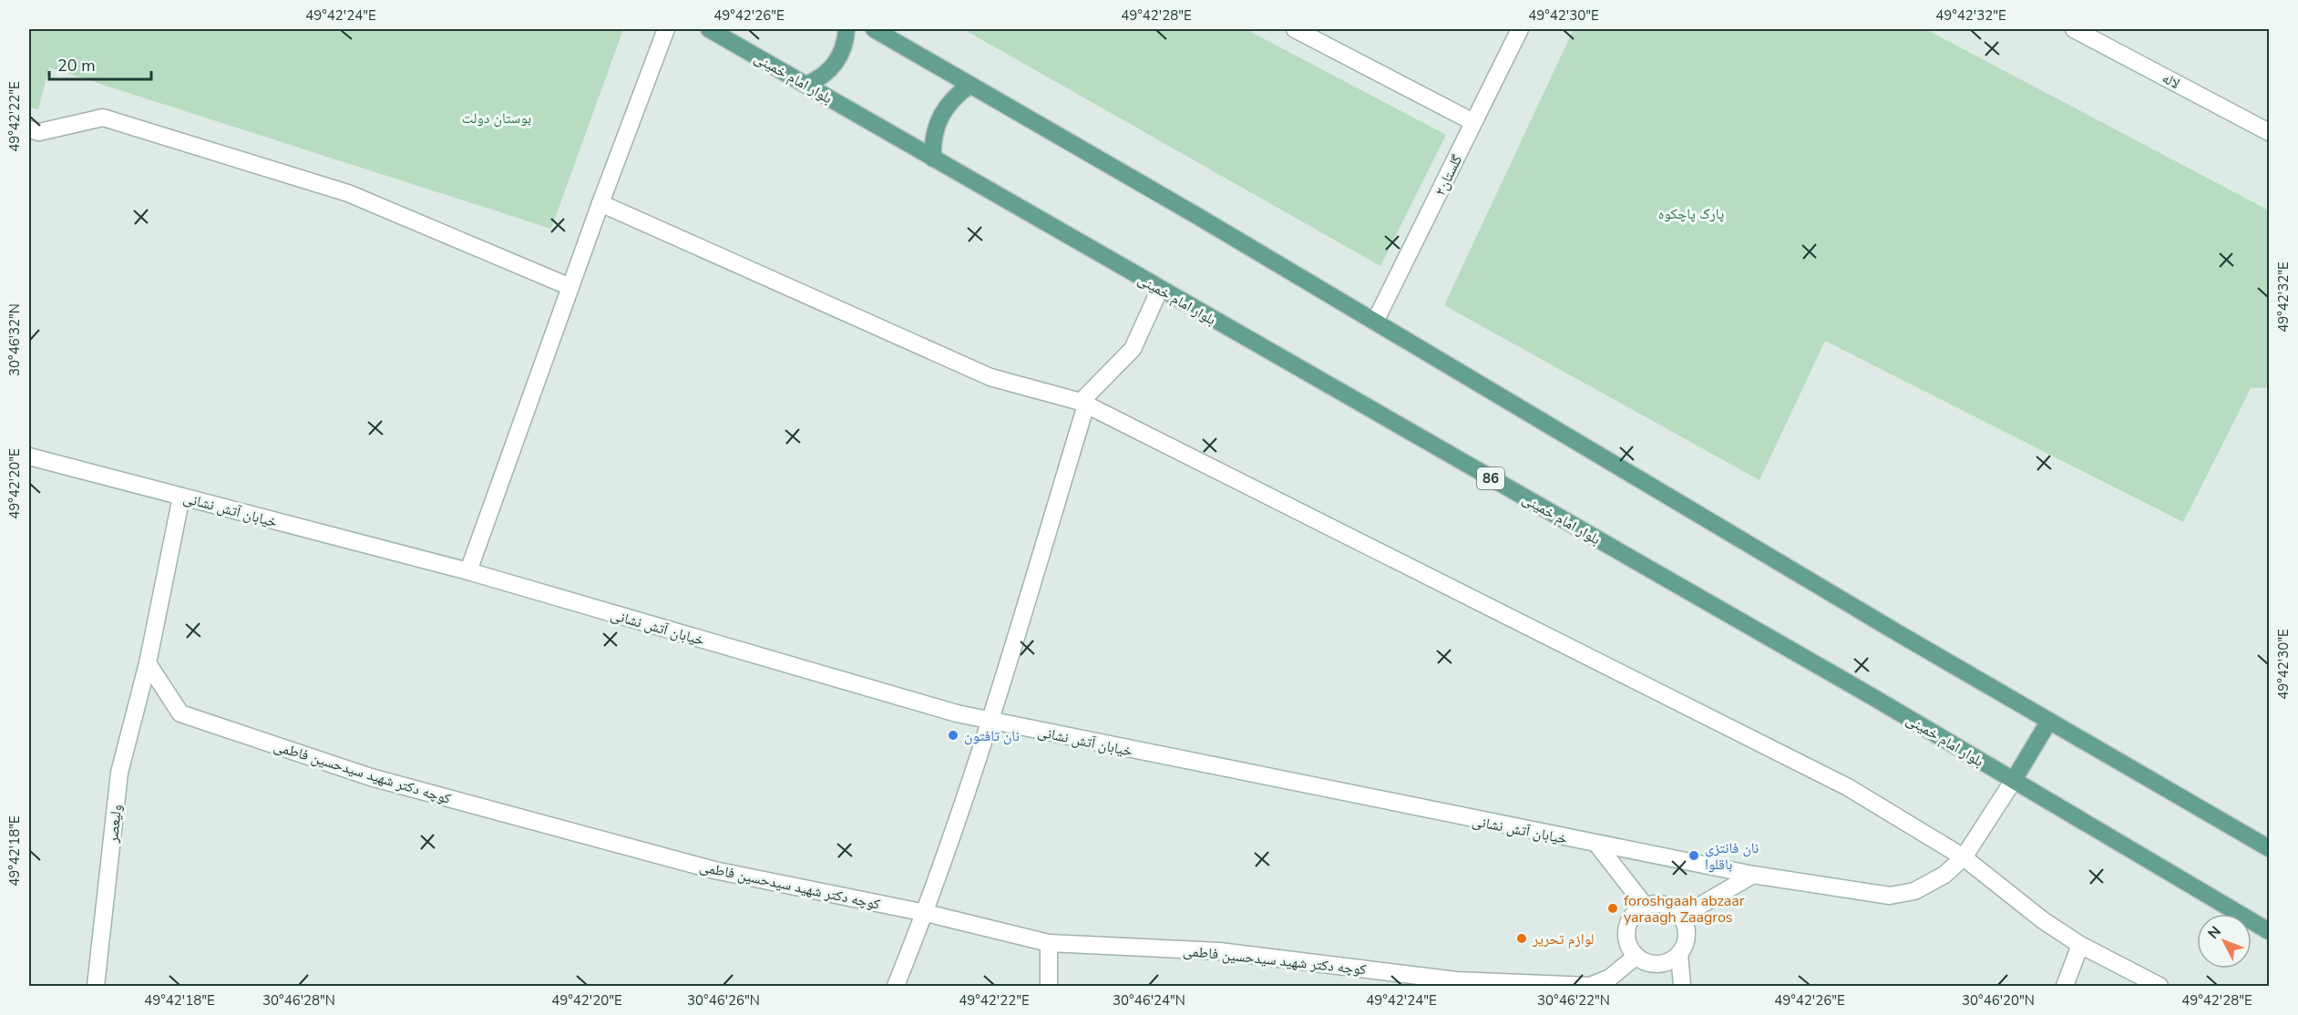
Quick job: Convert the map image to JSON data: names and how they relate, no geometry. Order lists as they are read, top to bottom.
{
  "streets": {
    "main road": ["بلوار امام خمینی", "86"],
    "street": [
      "لاله",
      "گلستان۲",
      "خیابان آتش نشانی",
      "کوچه دکتر شهید سیدحسین فاطمی",
      "ولیعصر"
    ]
  },
  "crossings": [
    ["بلوار امام خمینی", "خیابان آتش نشانی"],
    ["کوچه دکتر شهید سیدحسین فاطمی", "ولیعصر"]
  ],
  "parks": ["بوستان دولت", "پارک پاچکوه"],
  "places": [
    "نان تافتون",
    "نان فانتزی باقلوا",
    "foroshgaah abzaar yaraagh Zaagros",
    "لوازم تحریر"
  ],
  "scale_bar": "20 m",
  "north": "top left",
  "coordinates": [
    "49°42'24\"E",
    "49°42'26\"E",
    "49°42'28\"E",
    "49°42'30\"E",
    "49°42'32\"E",
    "49°42'22\"E",
    "30°46'32\"N",
    "49°42'20\"E",
    "49°42'18\"E",
    "30°46'28\"N",
    "30°46'26\"N",
    "30°46'24\"N",
    "30°46'22\"N",
    "30°46'20\"N"
  ]
}
